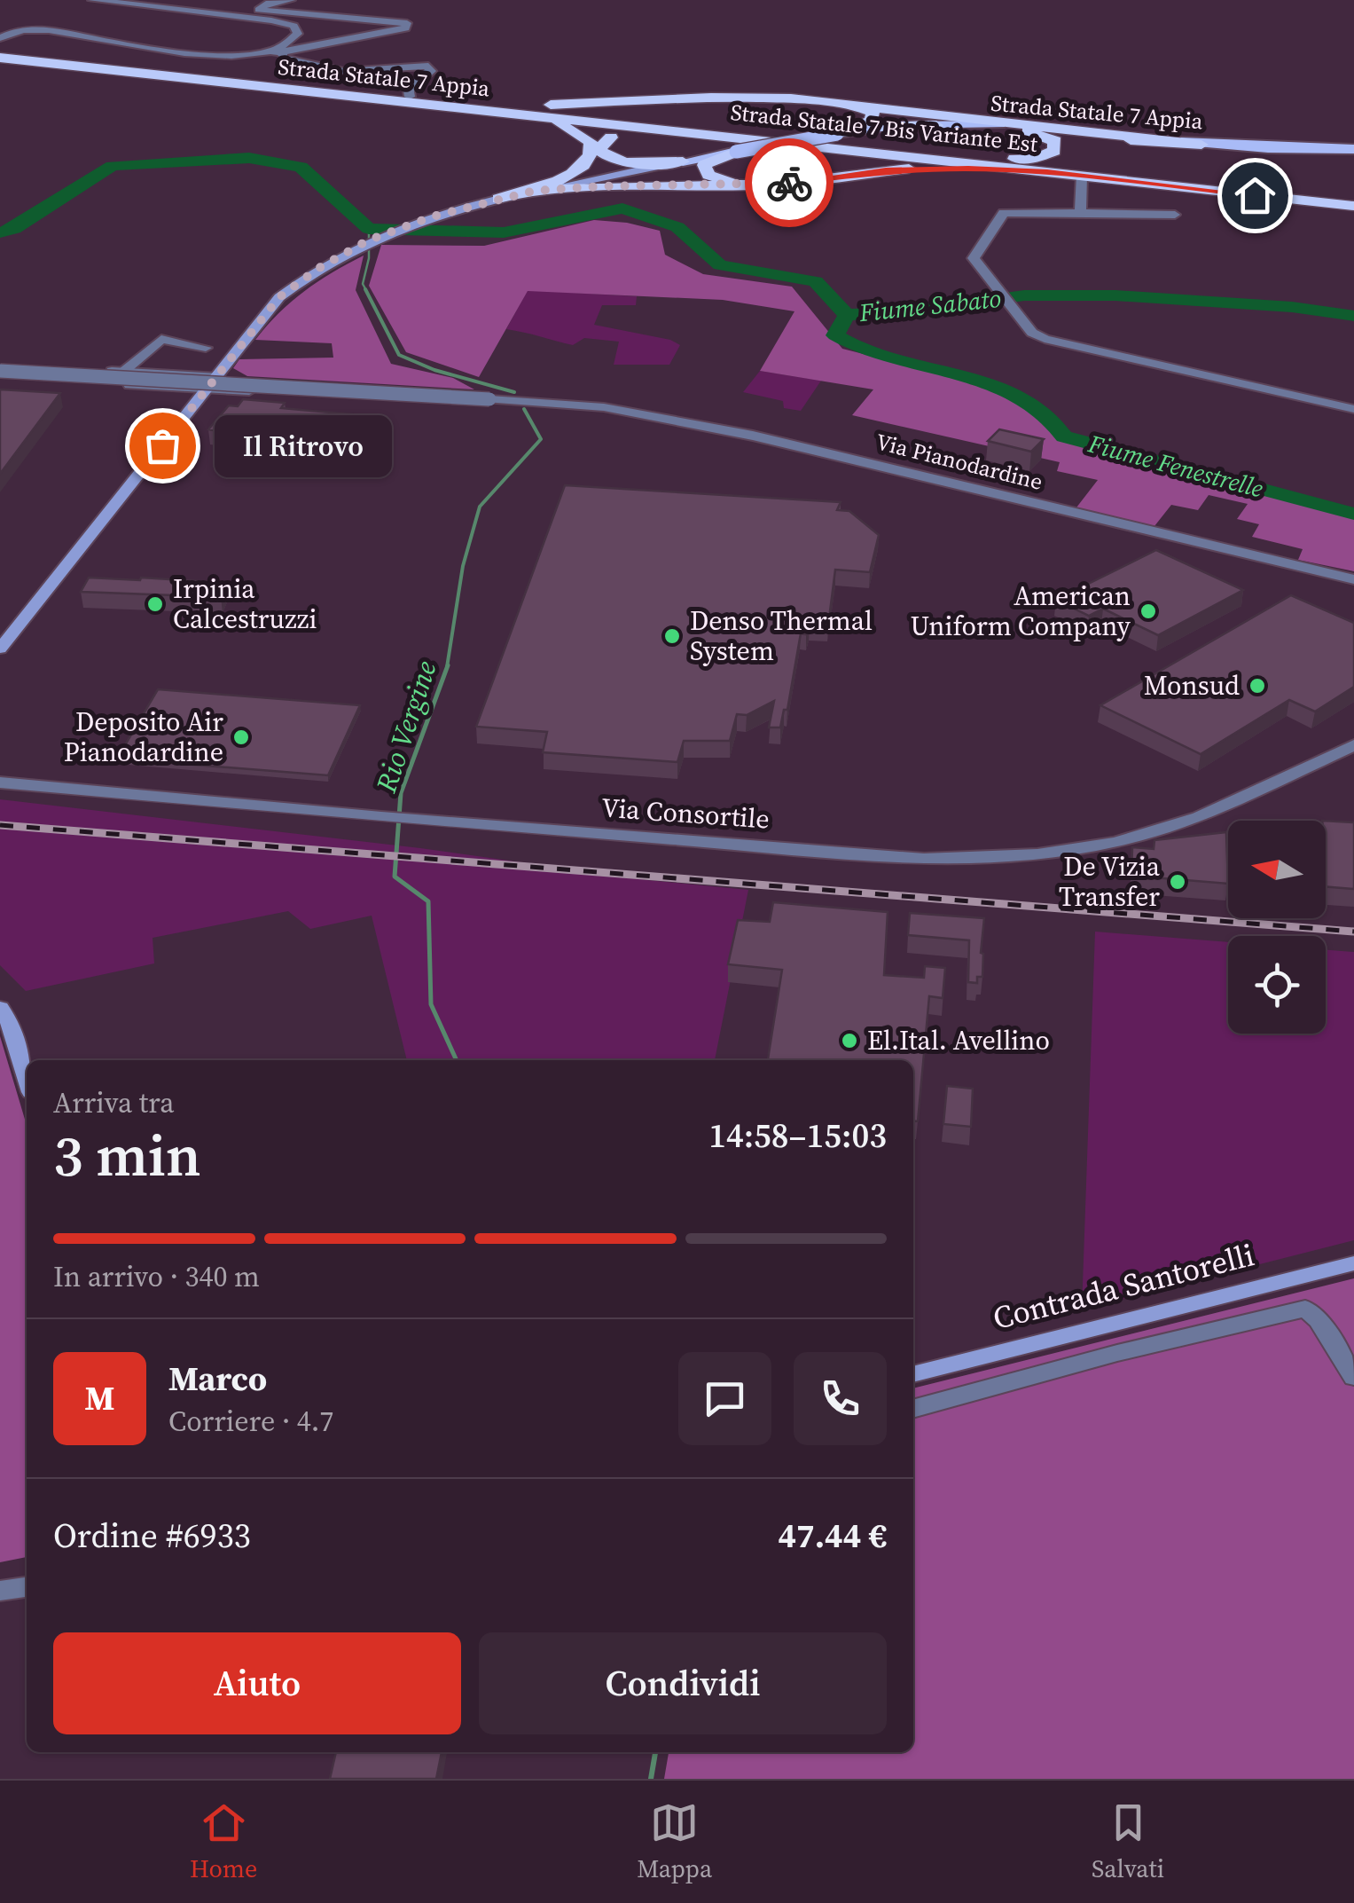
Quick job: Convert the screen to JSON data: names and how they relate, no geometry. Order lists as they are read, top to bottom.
{
  "streets": {
    "highway": ["Strada Statale 7 Appia", "Strada Statale 7 Bis Variante Est"],
    "main road": ["Contrada Santorelli"],
    "street": ["Via Pianodardine", "Via Consortile"]
  },
  "crossings": [
    ["Strada Statale 7 Appia", "Strada Statale 7 Bis Variante Est"]
  ],
  "water": ["Fiume Sabato", "Fiume Fenestrelle", "Rio Vergine"],
  "places": [
    "Il Ritrovo",
    "Irpinia Calcestruzzi",
    "American Uniform Company",
    "Denso Thermal System",
    "Monsud",
    "Deposito Air Pianodardine",
    "De Vizia Transfer",
    "El.Ital. Avellino"
  ],
  "north": "left",
  "page": {
    "bubble": "Il Ritrovo",
    "heading": ["3 min", "Arriva tra", "14:58–15:03"],
    "panel": [
      "Marco",
      "Corriere · 4.7",
      "Ordine #6933",
      "47.44 €"
    ],
    "bar": "In arrivo · 340 m",
    "round": "M",
    "buttons": ["Aiuto", "Condividi"],
    "tabs": ["Home", "Mappa", "Salvati"]
  }
}
